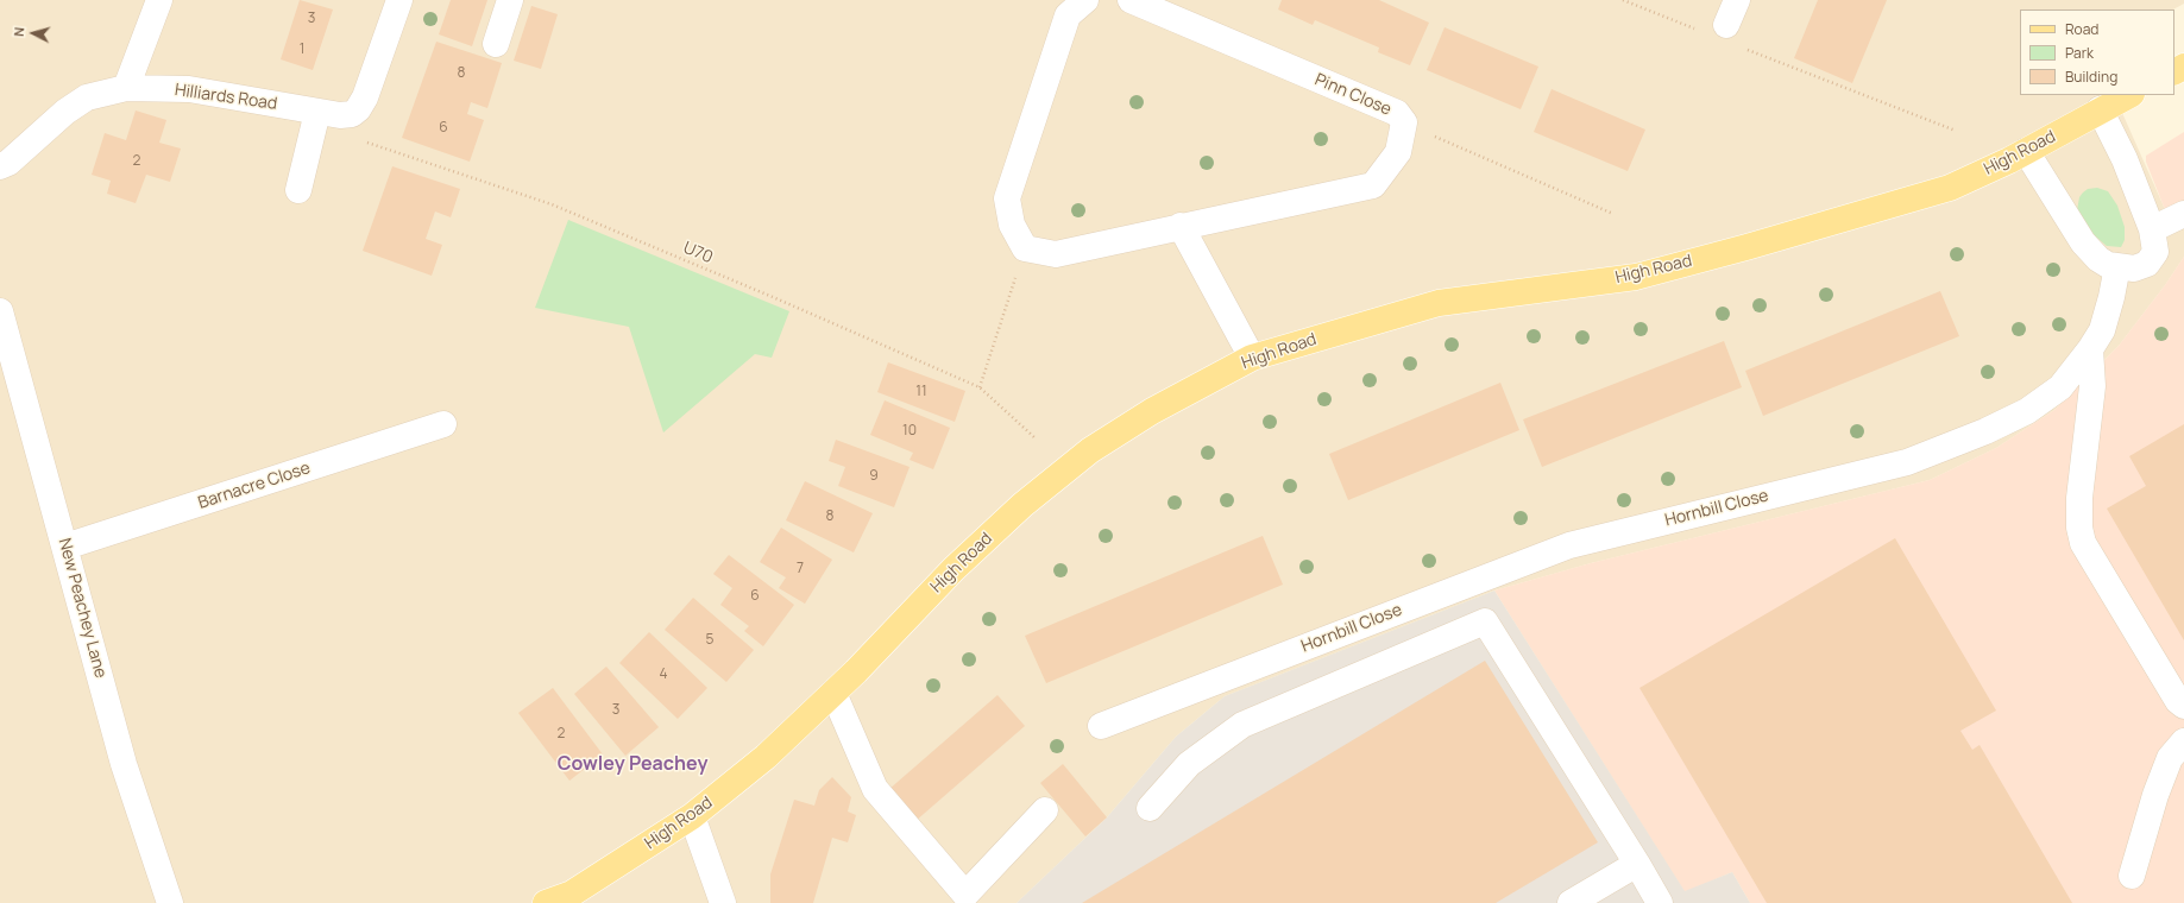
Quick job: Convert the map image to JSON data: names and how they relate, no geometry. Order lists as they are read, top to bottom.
{
  "streets": {
    "main road": ["High Road"],
    "street": [
      "Pinn Close",
      "Hilliards Road",
      "Barnacre Close",
      "Hornbill Close",
      "New Peachey Lane"
    ],
    "path": ["U70"]
  },
  "crossings": [
    ["Hilliards Road", "U70"],
    ["Barnacre Close", "New Peachey Lane"]
  ],
  "districts": ["Cowley Peachey"],
  "house_numbers": [
    "3",
    "1",
    "8",
    "6",
    "2",
    "11",
    "10",
    "9",
    "8",
    "7",
    "6",
    "5",
    "4",
    "3",
    "2"
  ],
  "legend": ["Road", "Park", "Building"],
  "north": "left"
}
